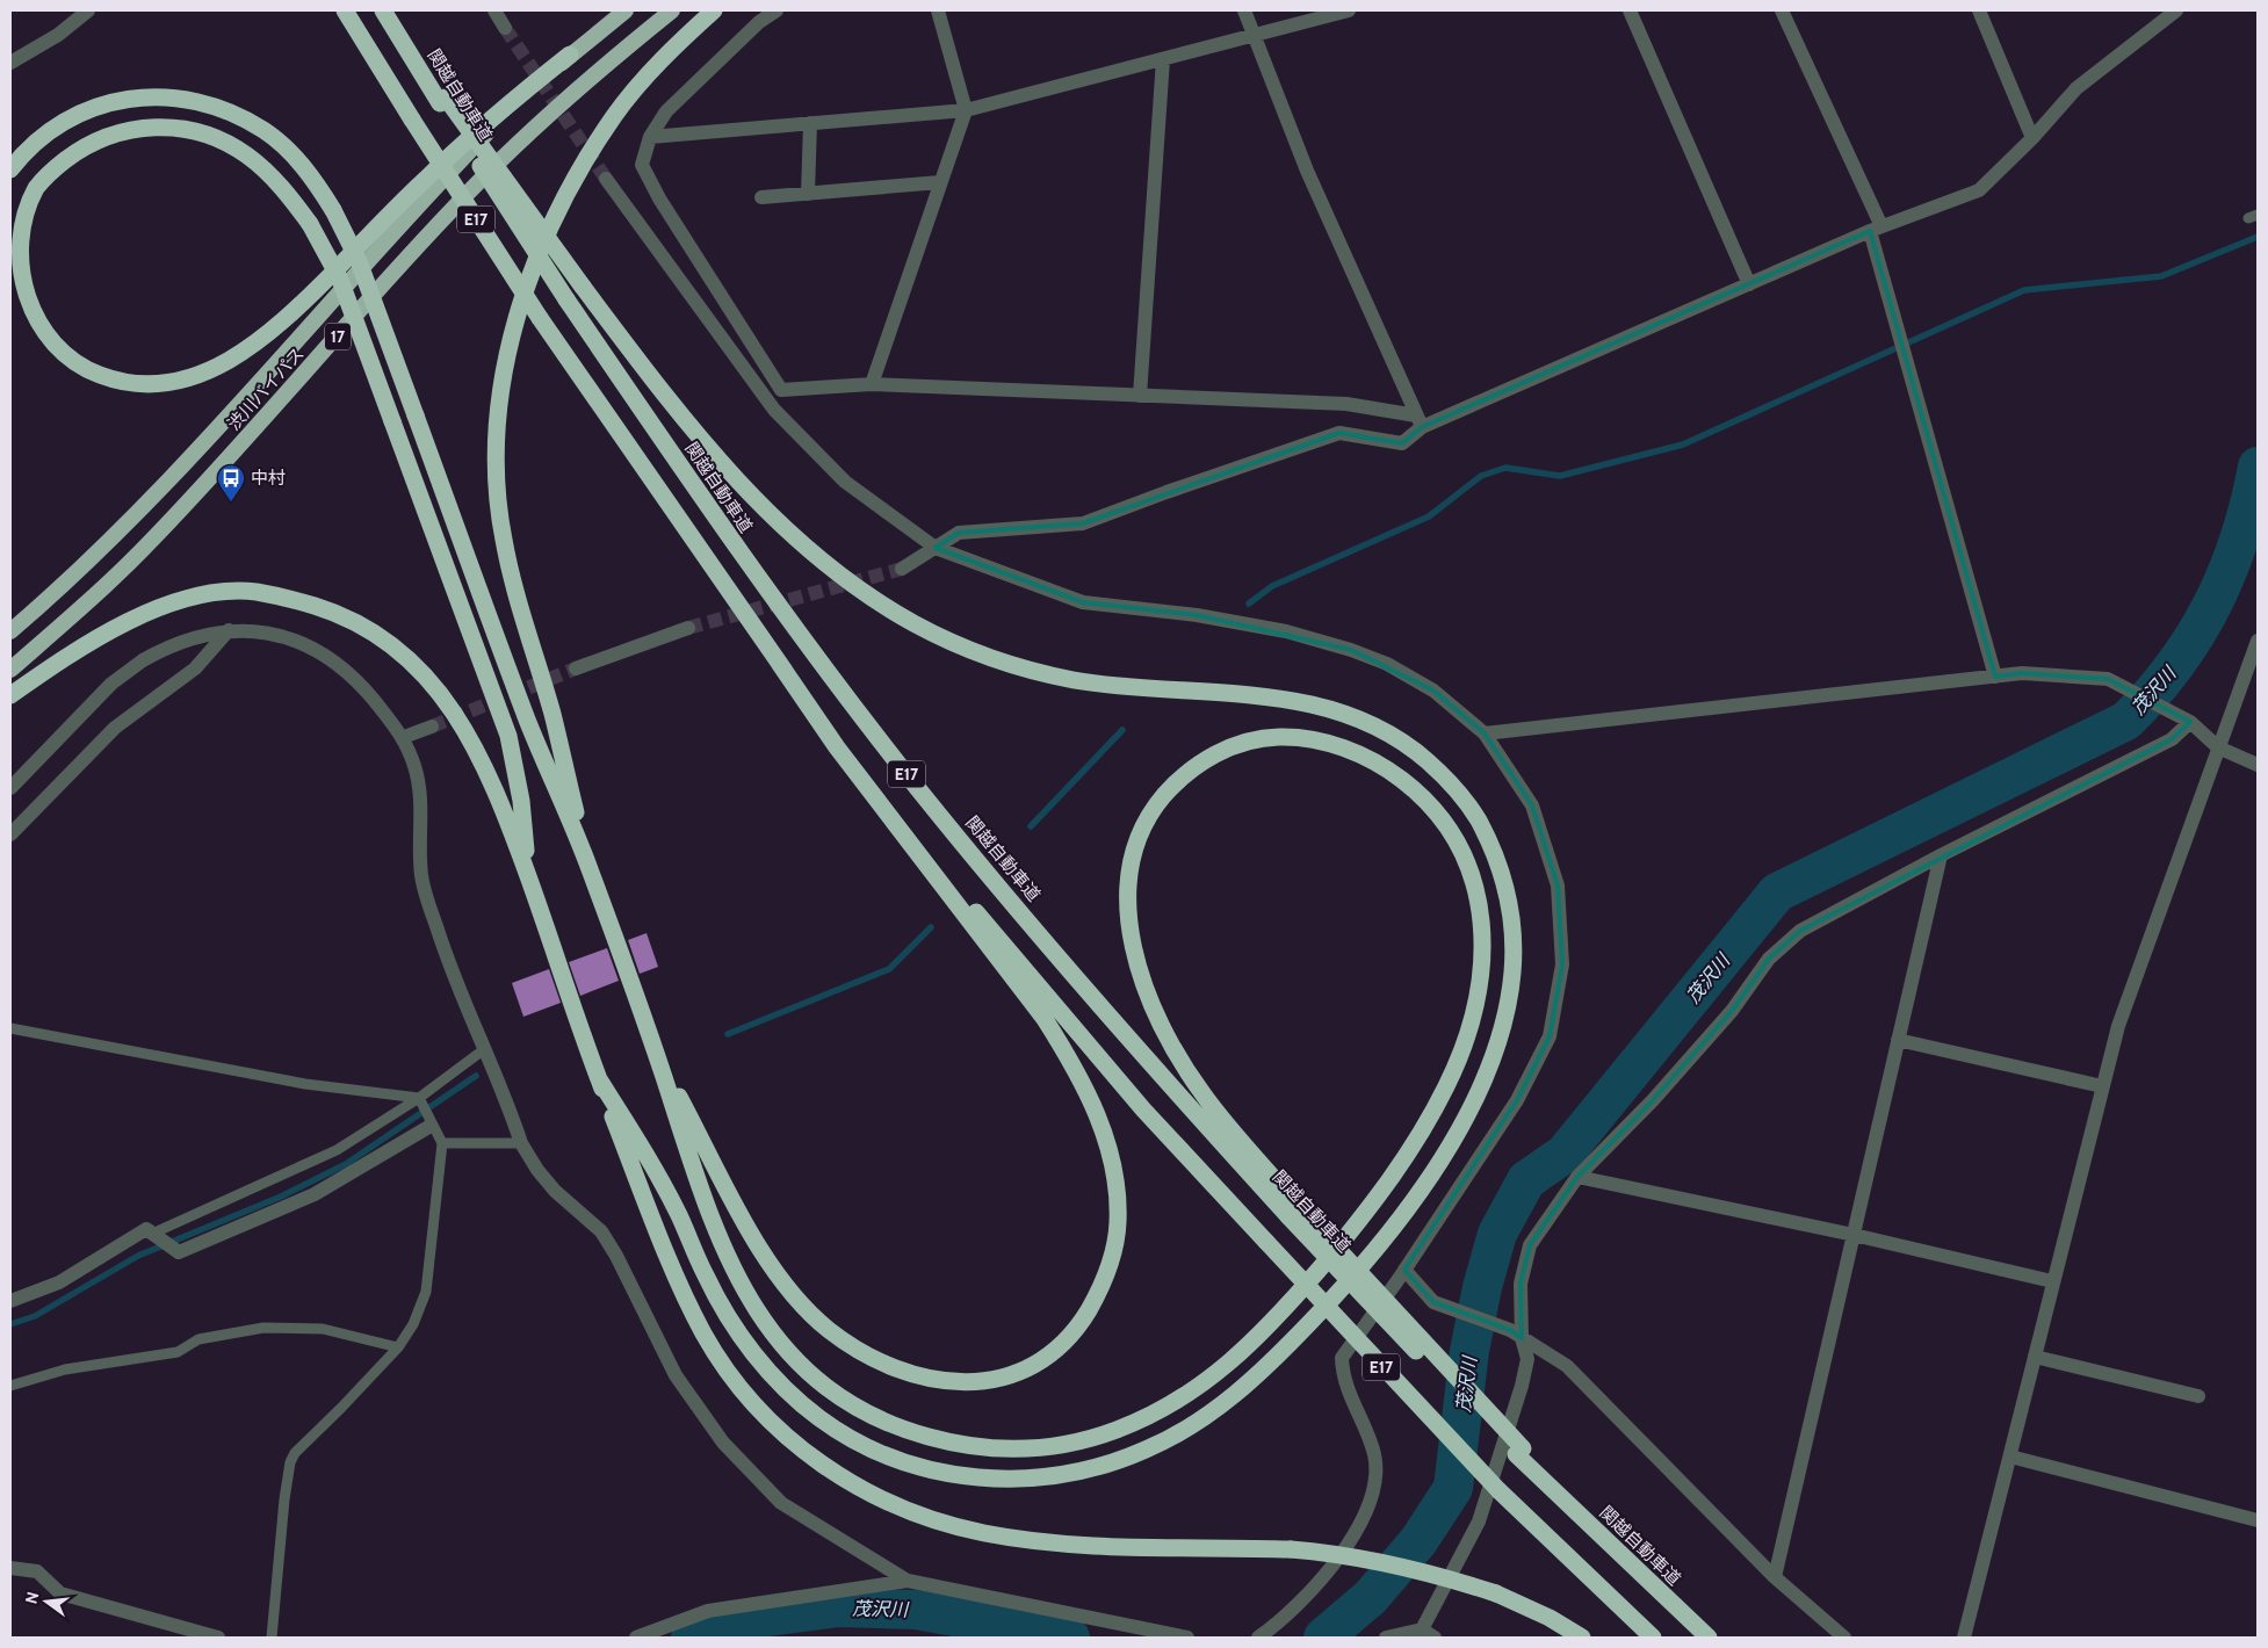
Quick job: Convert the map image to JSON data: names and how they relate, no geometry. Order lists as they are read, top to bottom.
{
  "streets": {
    "highway": [
      "関越自動車道",
      "E17",
      "17",
      "渋川バイパス"
    ]
  },
  "water": ["茂沢川"],
  "places": {
    "bus stop": ["中村"]
  },
  "north": "left"
}
